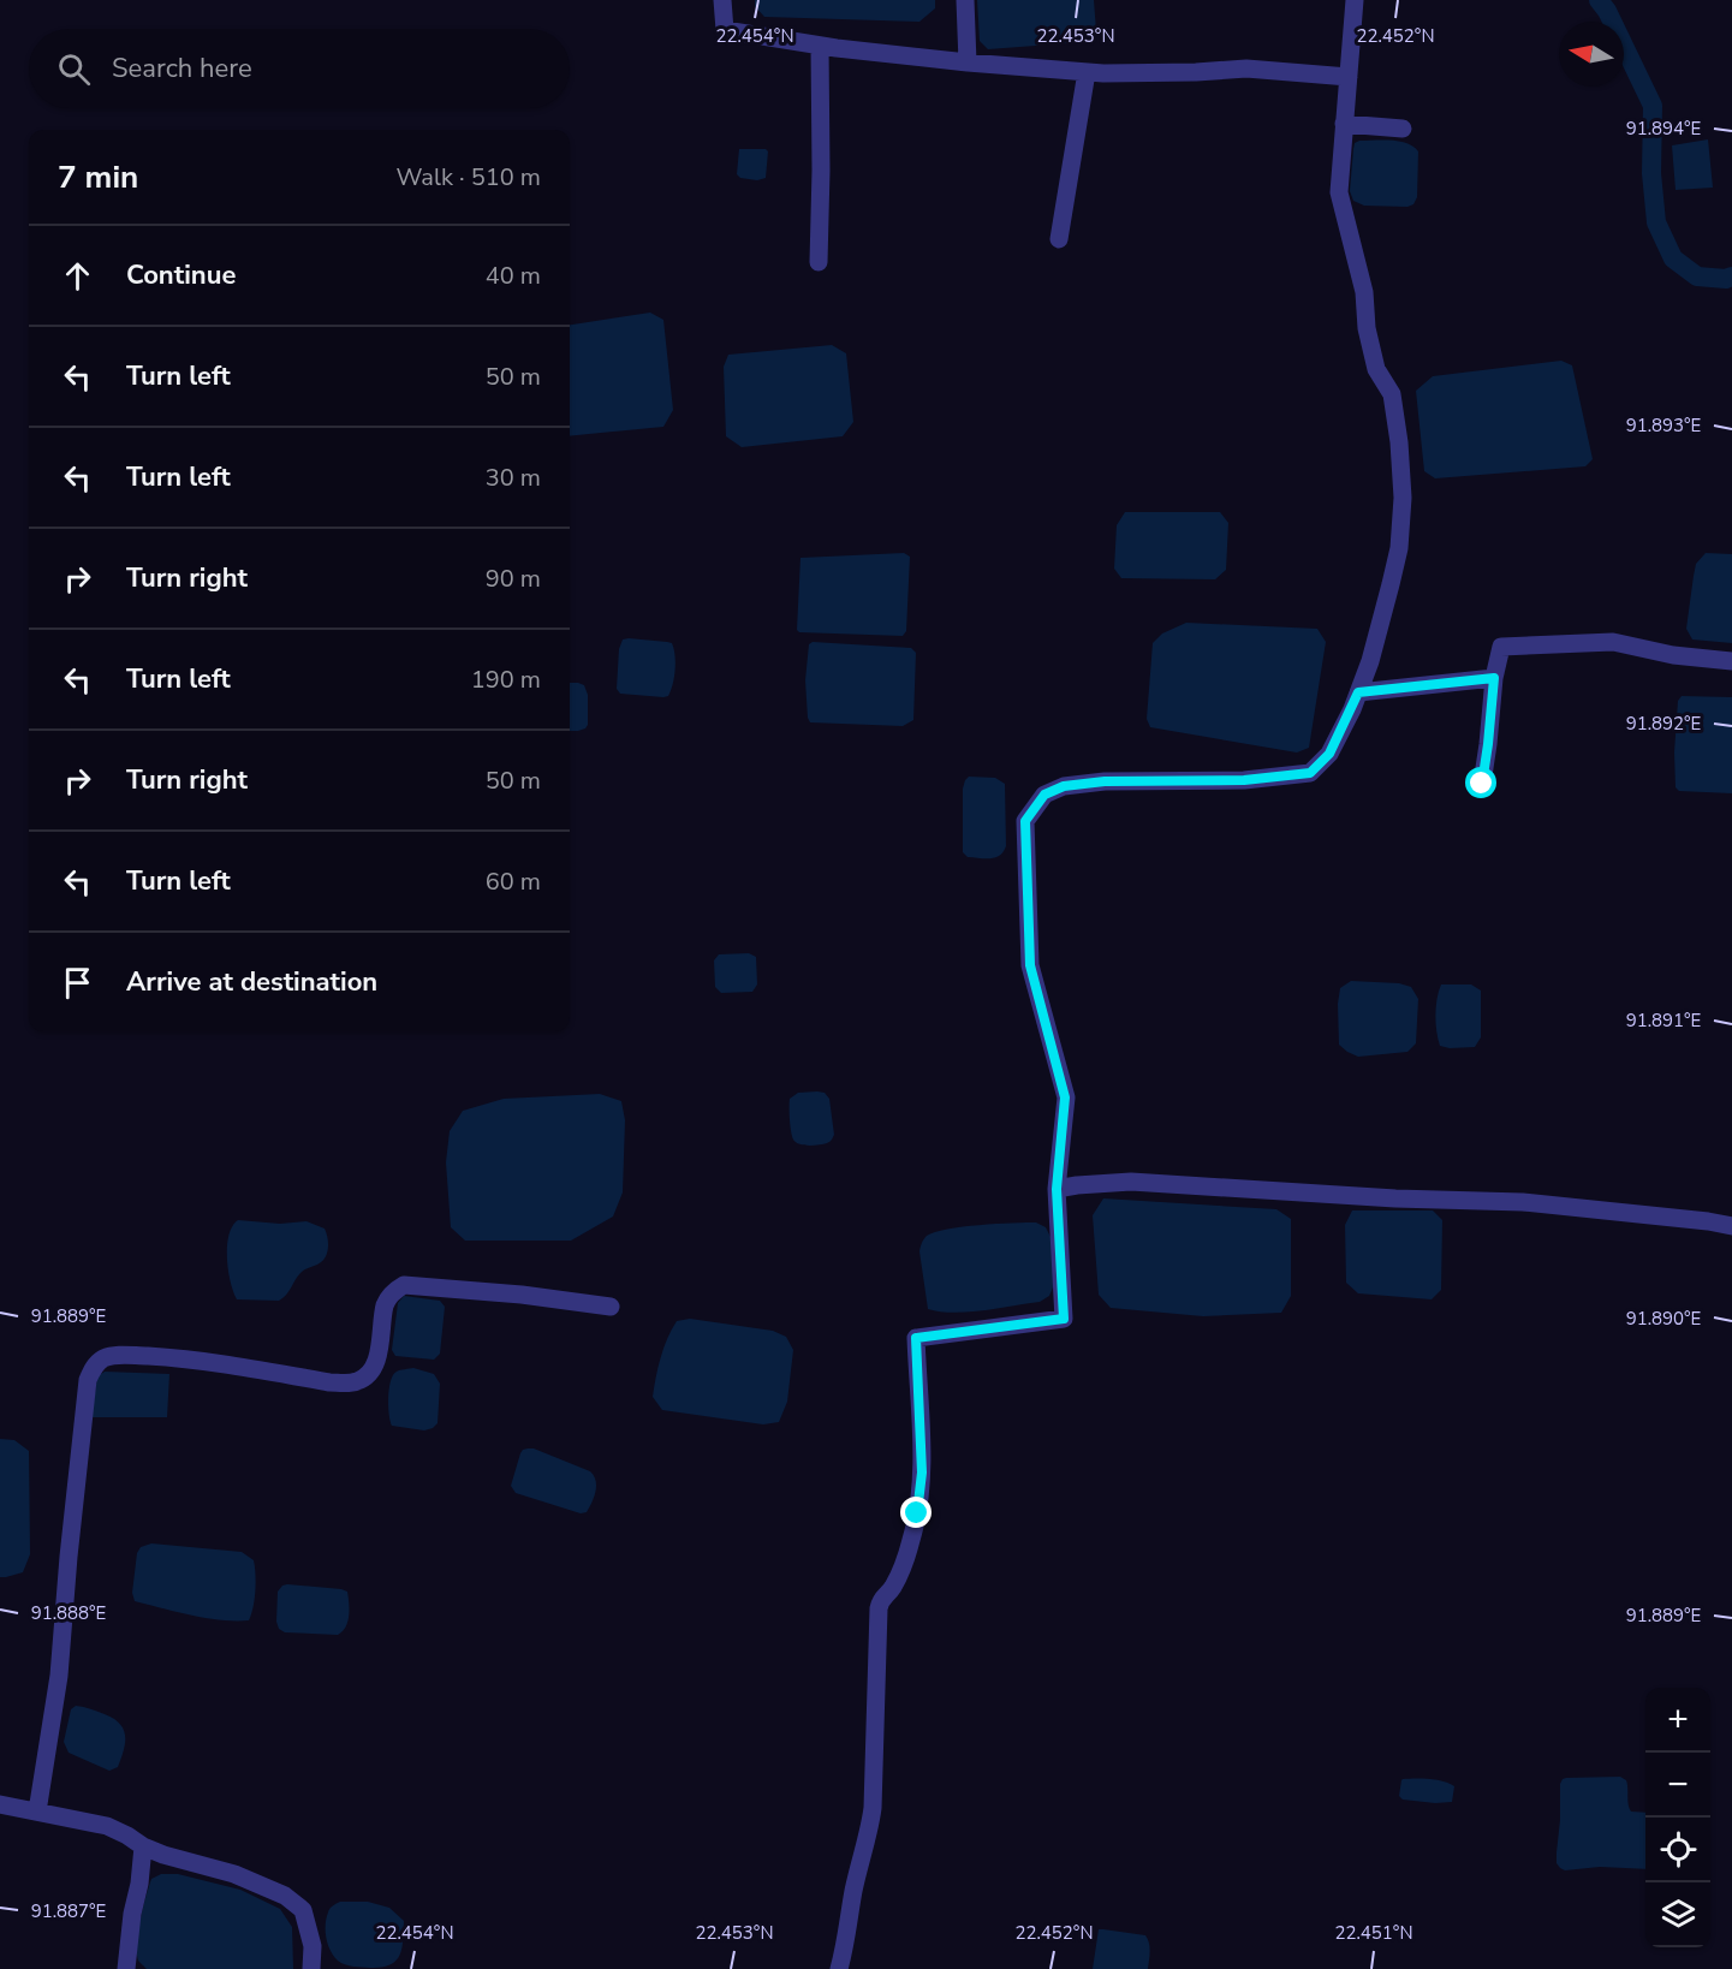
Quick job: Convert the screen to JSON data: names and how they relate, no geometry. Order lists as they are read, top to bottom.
{
  "north": "left",
  "page": {
    "search": "Search here",
    "heading": ["7 min", "Walk · 510 m"],
    "list": [
      ["Continue", "40 m"],
      ["Turn left", "50 m"],
      ["Turn left", "30 m"],
      ["Turn right", "90 m"],
      ["Turn left", "190 m"],
      ["Turn right", "50 m"],
      ["Turn left", "60 m"],
      "Arrive at destination"
    ],
    "map_buttons": ["+", "−"]
  },
  "coordinates": [
    "22.454°N",
    "22.452°N",
    "22.453°N",
    "91.894°E",
    "91.893°E",
    "91.892°E",
    "91.891°E",
    "91.889°E",
    "91.890°E",
    "91.888°E",
    "91.887°E",
    "22.451°N"
  ]
}
